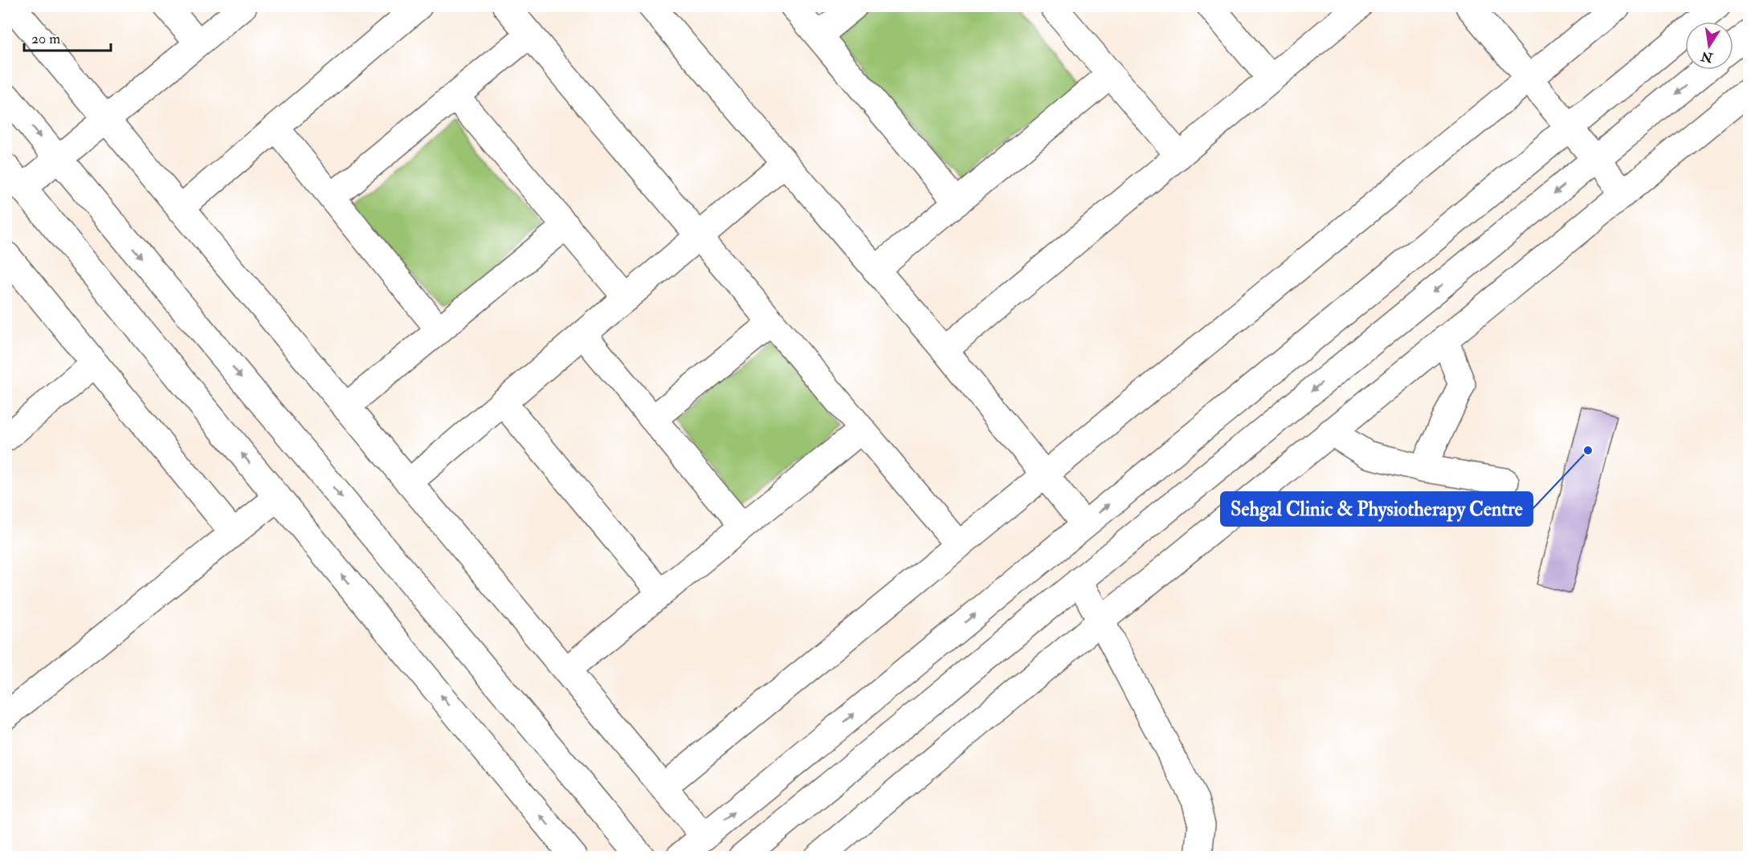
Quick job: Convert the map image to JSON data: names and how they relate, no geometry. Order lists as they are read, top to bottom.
{
  "places": ["Sehgal Clinic & Physiotherapy Centre"],
  "scale_bar": "20 m",
  "north": "bottom"
}
